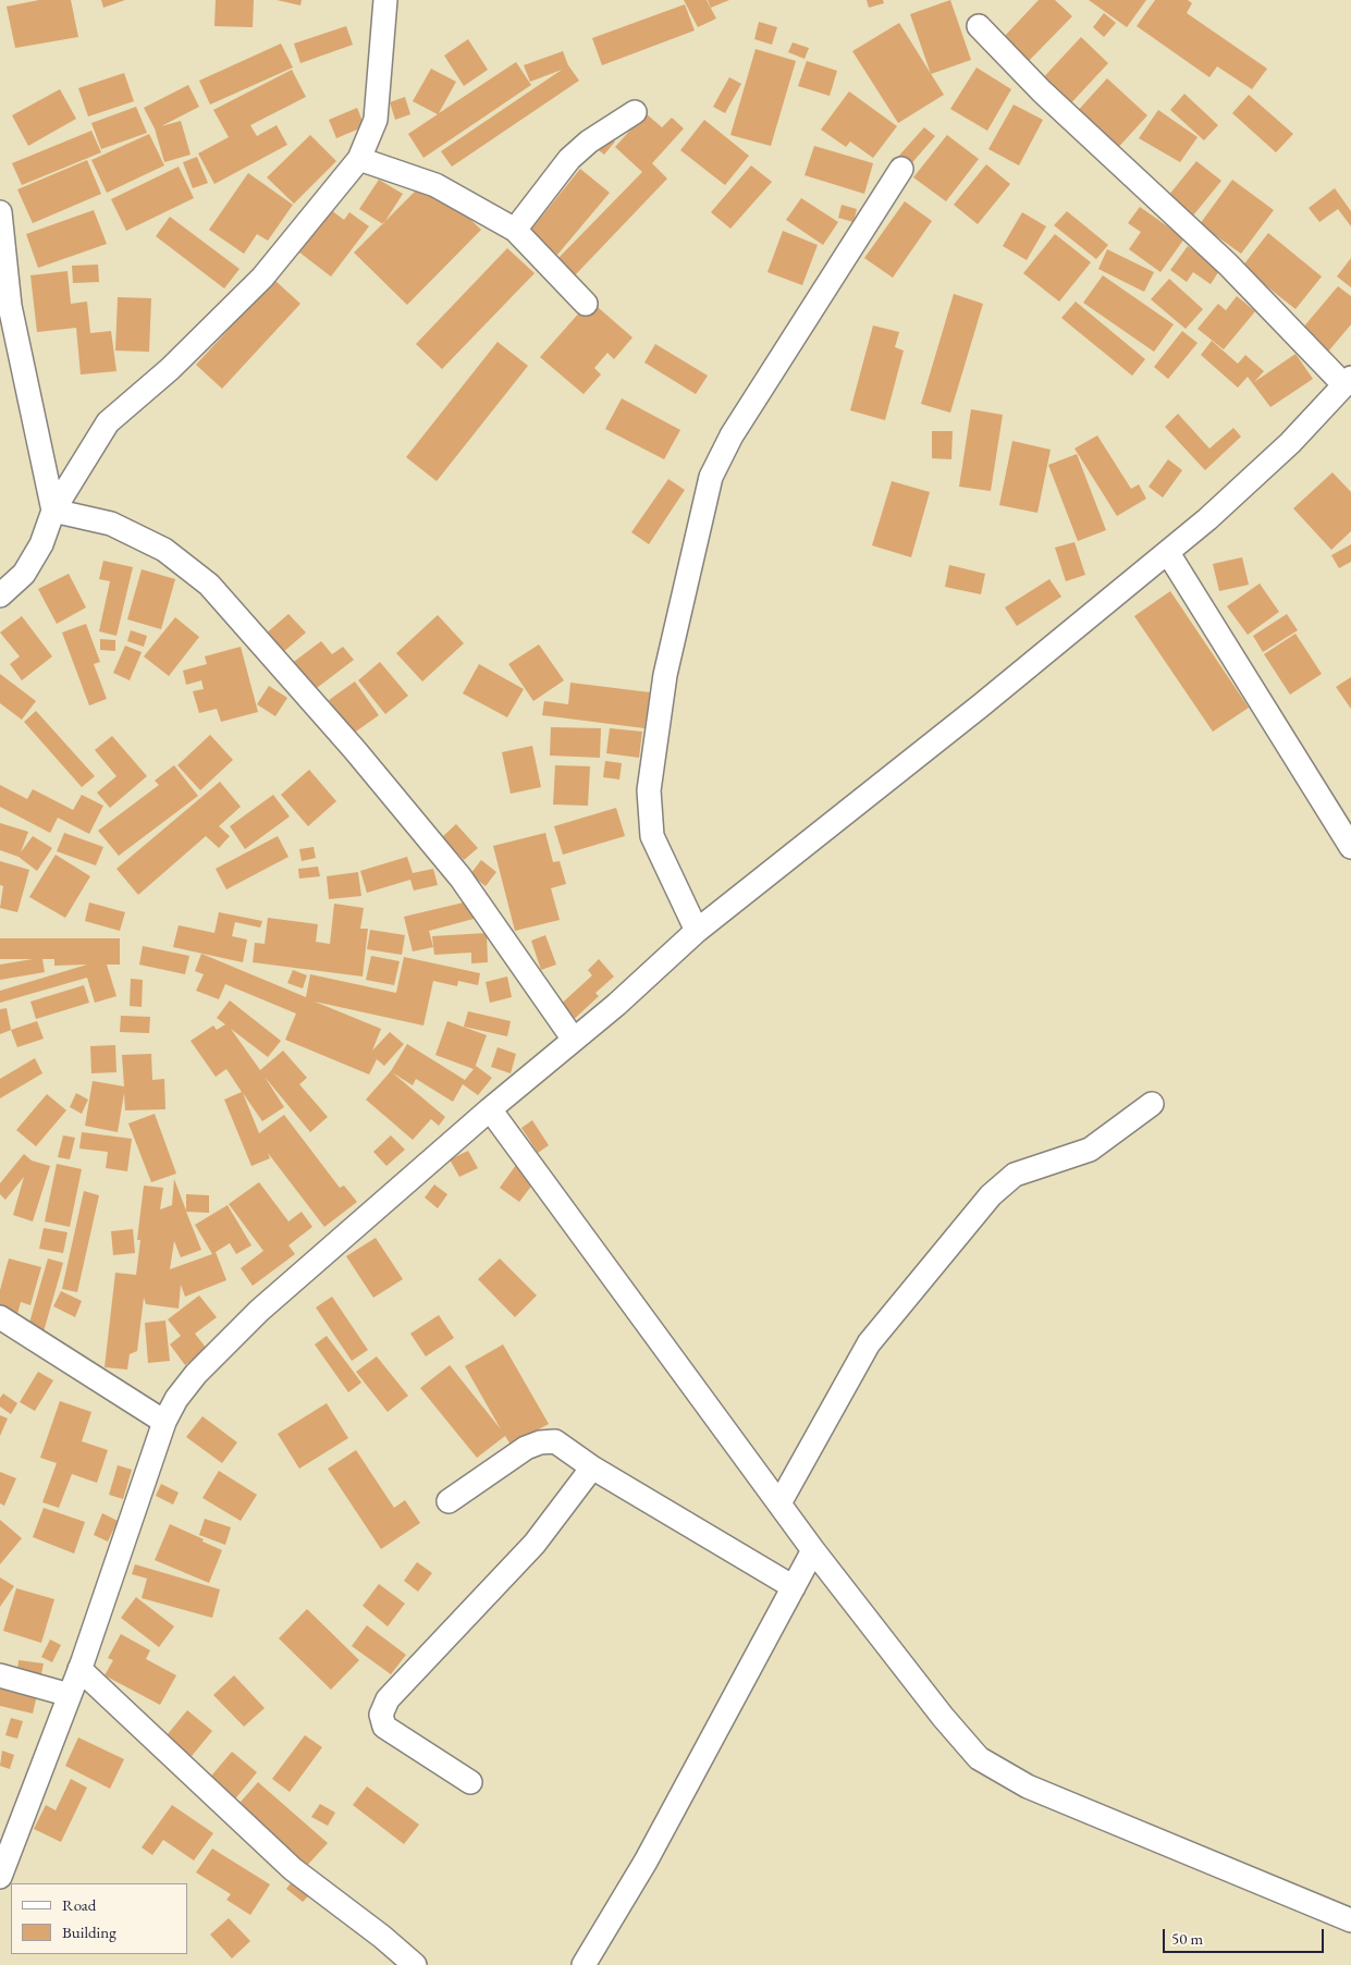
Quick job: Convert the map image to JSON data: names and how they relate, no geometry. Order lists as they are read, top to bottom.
{
  "legend": ["Road", "Building"],
  "scale_bar": "50 m"
}
